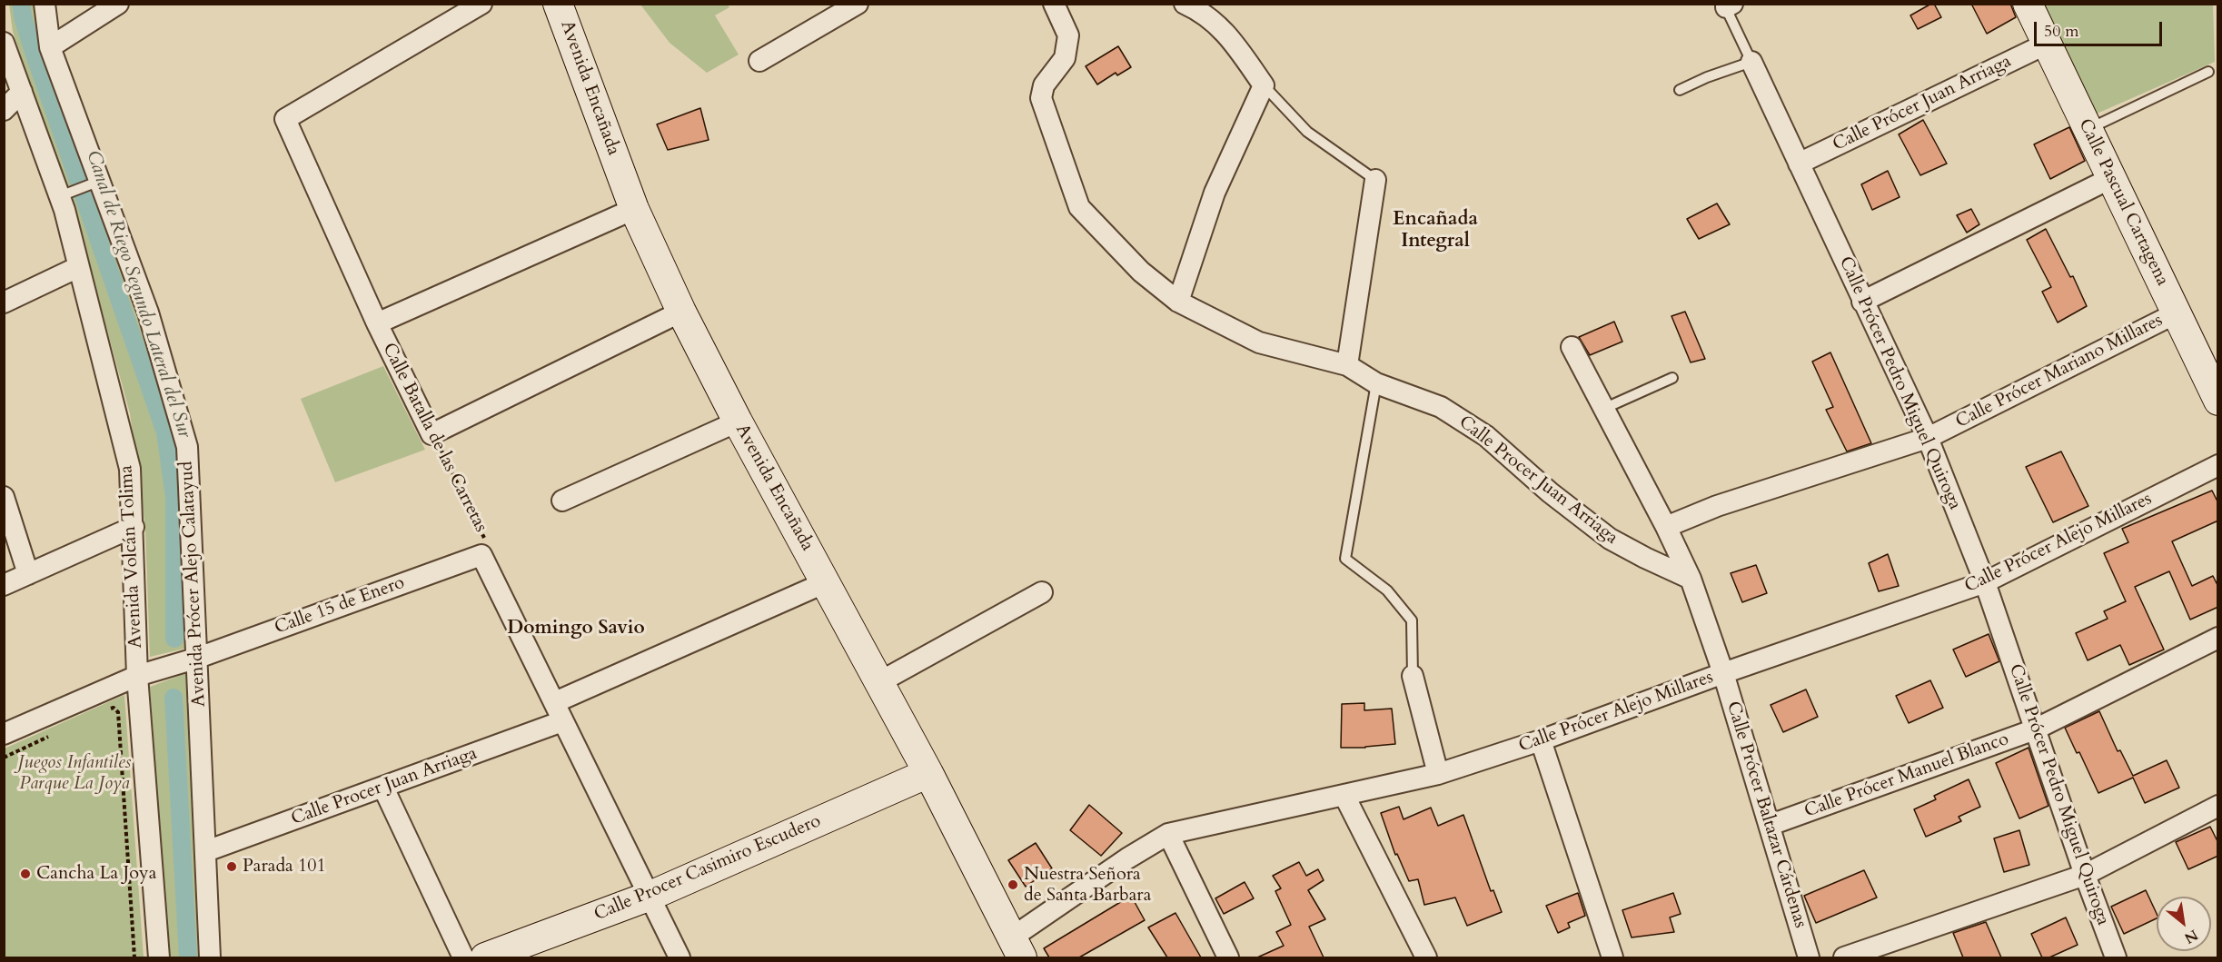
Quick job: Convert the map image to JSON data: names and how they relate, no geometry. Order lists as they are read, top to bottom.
{
  "streets": {
    "main road": ["Avenida Encañada", "Calle Pascual Cartagena", "Calle Procer Casimiro Escudero"],
    "street": [
      "Calle Prócer Juan Arriaga",
      "Calle Prócer Mariano Millares",
      "Calle Prócer Pedro Miguel Quiroga",
      "Calle Batalla de las Carretas",
      "Calle Procer Juan Arriaga",
      "Calle Prócer Alejo Millares",
      "Avenida Volcán Tolima",
      "Avenida Prócer Alejo Calatayud",
      "Calle 15 de Enero",
      "Calle Prócer Manuel Blanco",
      "Calle Prócer Baltazar Cárdenas"
    ]
  },
  "crossings": [
    ["Avenida Encañada", "Calle Procer Juan Arriaga"],
    ["Avenida Encañada", "Calle Prócer Alejo Millares"],
    ["Avenida Encañada", "Calle Procer Casimiro Escudero"],
    ["Calle Prócer Juan Arriaga", "Calle Pascual Cartagena"],
    ["Calle Prócer Juan Arriaga", "Calle Prócer Pedro Miguel Quiroga"],
    ["Calle Pascual Cartagena", "Calle Prócer Mariano Millares"],
    ["Calle Prócer Mariano Millares", "Calle Prócer Pedro Miguel Quiroga"],
    ["Calle Prócer Mariano Millares", "Calle Prócer Baltazar Cárdenas"],
    ["Calle Prócer Pedro Miguel Quiroga", "Calle Prócer Alejo Millares"],
    ["Calle Prócer Pedro Miguel Quiroga", "Calle Prócer Manuel Blanco"],
    ["Calle Batalla de las Carretas", "Calle Procer Juan Arriaga"],
    ["Calle Batalla de las Carretas", "Calle 15 de Enero"],
    ["Calle Batalla de las Carretas", "Calle Procer Casimiro Escudero"],
    ["Calle Procer Juan Arriaga", "Avenida Prócer Alejo Calatayud"],
    ["Calle Procer Juan Arriaga", "Calle Prócer Baltazar Cárdenas"],
    ["Calle Prócer Alejo Millares", "Calle Prócer Baltazar Cárdenas"],
    ["Avenida Volcán Tolima", "Calle 15 de Enero"],
    ["Avenida Prócer Alejo Calatayud", "Calle 15 de Enero"],
    ["Calle Prócer Manuel Blanco", "Calle Prócer Baltazar Cárdenas"]
  ],
  "districts": ["Encañada Integral", "Domingo Savio"],
  "water": ["Canal de Riego Segundo Lateral del Sur"],
  "parks": ["Juegos Infantiles Parque La Joya"],
  "places": ["Parada 101", "Cancha La Joya", "Nuestra Señora de Santa Barbara"],
  "scale_bar": "50 m",
  "north": "bottom right"
}
